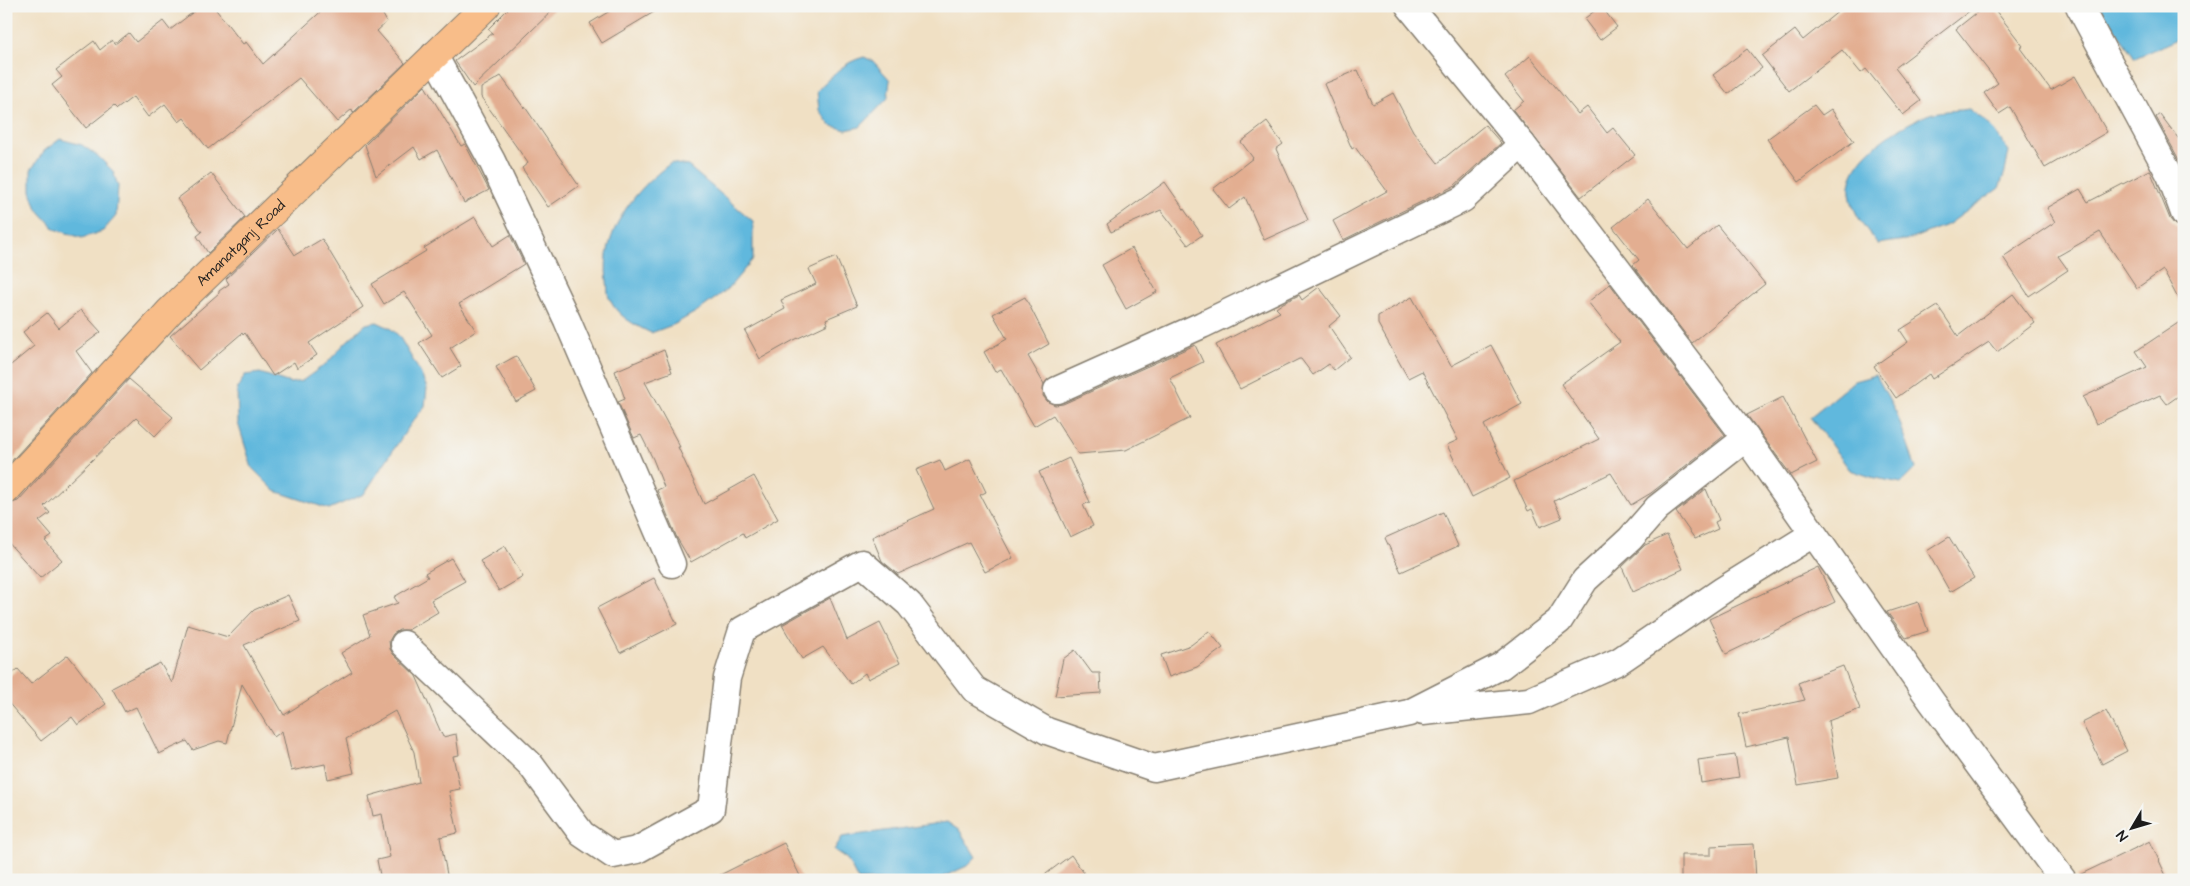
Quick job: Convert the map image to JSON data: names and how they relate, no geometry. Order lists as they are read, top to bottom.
{
  "streets": {
    "main road": ["Amanatganj Road"]
  },
  "north": "bottom left"
}
